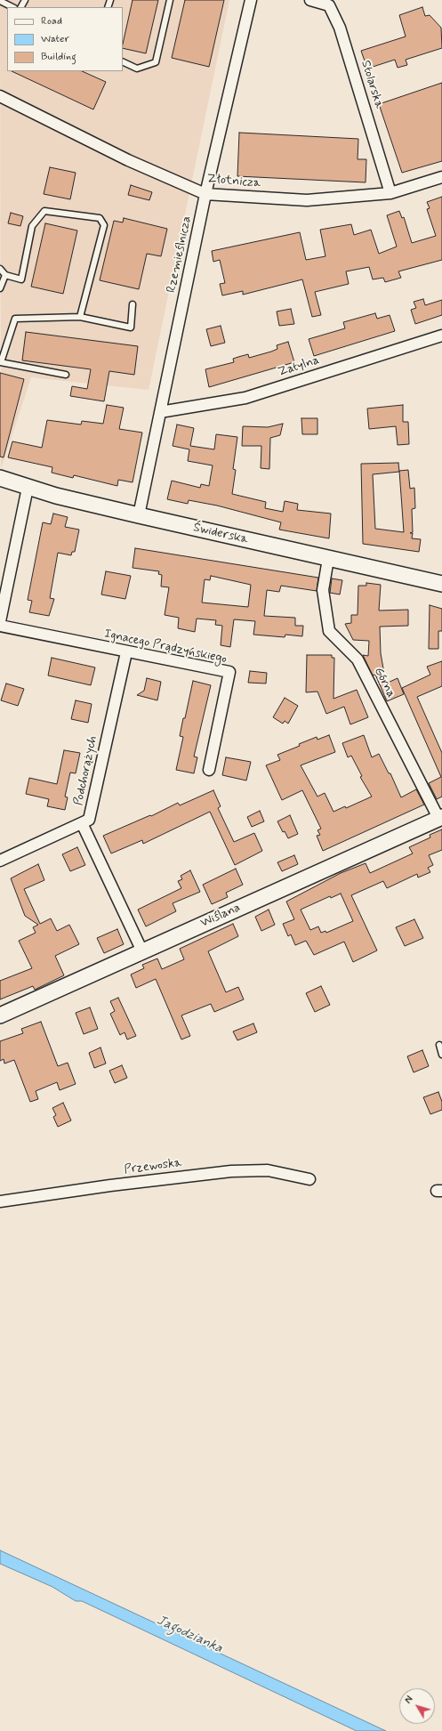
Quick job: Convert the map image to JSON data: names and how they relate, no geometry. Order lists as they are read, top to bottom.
{
  "streets": {
    "street": [
      "Stolarska",
      "Złotnicza",
      "Rzemieślnicza",
      "Zatylna",
      "Świderska",
      "Ignacego Prądzyńskiego",
      "Górna",
      "Podchorążych",
      "Wiślana",
      "Przewoska"
    ]
  },
  "crossings": [
    ["Stolarska", "Złotnicza"],
    ["Złotnicza", "Rzemieślnicza"],
    ["Rzemieślnicza", "Zatylna"],
    ["Rzemieślnicza", "Świderska"],
    ["Świderska", "Górna"],
    ["Ignacego Prądzyńskiego", "Podchorążych"],
    ["Górna", "Wiślana"]
  ],
  "water": ["Jagodzianka"],
  "legend": ["Road", "Water", "Building"],
  "north": "top left"
}
